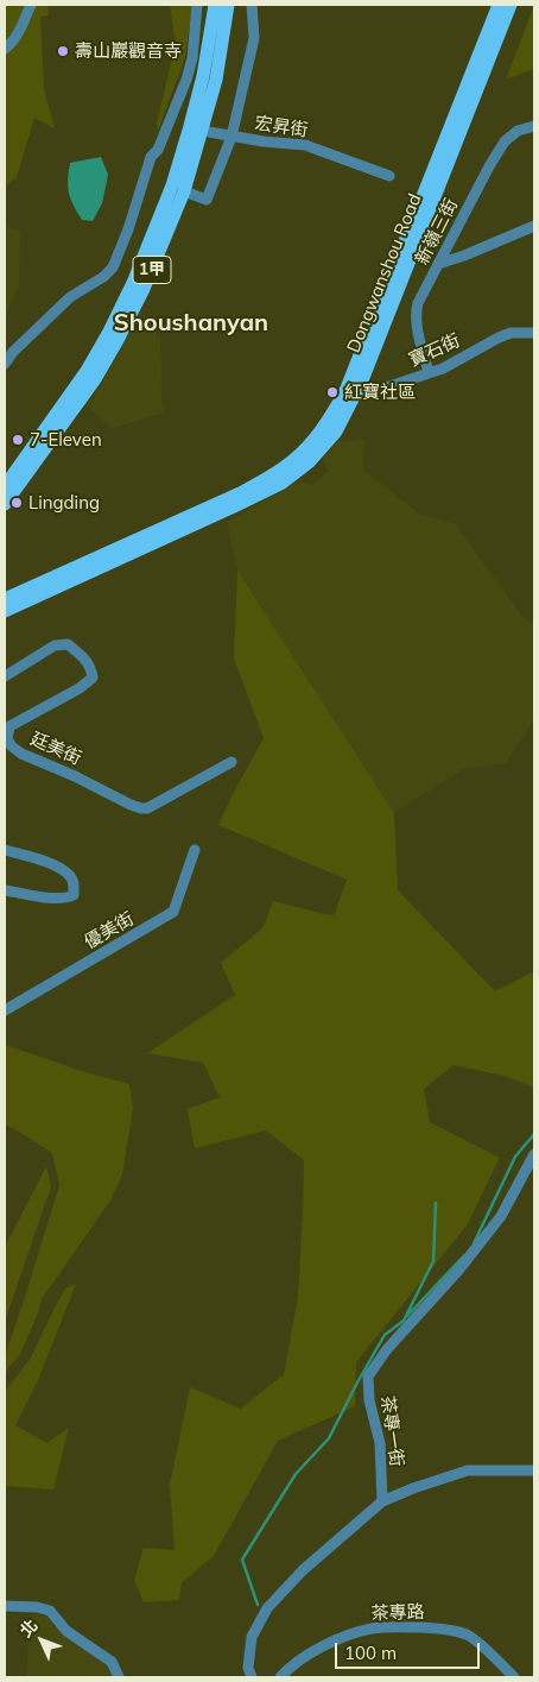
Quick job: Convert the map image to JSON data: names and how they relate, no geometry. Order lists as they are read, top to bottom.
{
  "streets": {
    "main road": ["1甲", "Dongwanshou Road"],
    "street": [
      "宏昇街",
      "新嶺三街",
      "寶石街",
      "廷美街",
      "優美街",
      "茶專一街",
      "茶專路"
    ]
  },
  "crossings": [
    ["宏昇街", "1甲"],
    ["新嶺三街", "寶石街"],
    ["Dongwanshou Road", "寶石街"]
  ],
  "districts": ["Shoushanyan"],
  "places": [
    "壽山巖觀音寺",
    "紅寶社區",
    "7-Eleven",
    "Lingding"
  ],
  "scale_bar": "100 m",
  "north": "top left"
}
